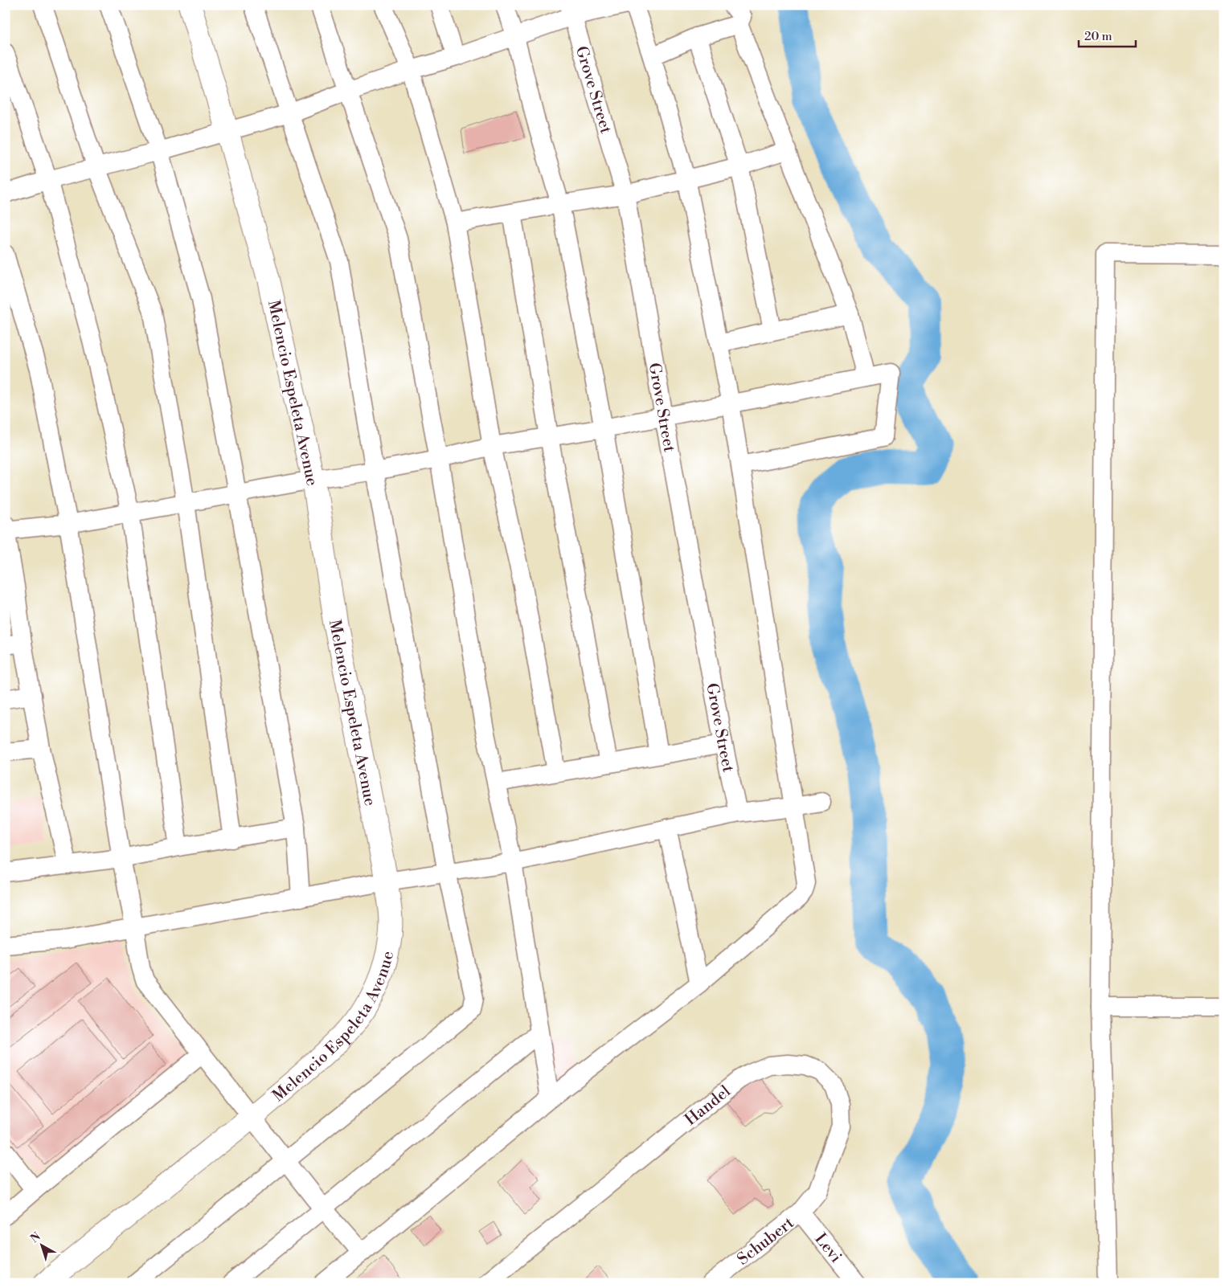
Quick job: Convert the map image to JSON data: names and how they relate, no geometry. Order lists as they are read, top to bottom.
{
  "streets": {
    "street": [
      "Grove Street",
      "Melencio Espeleta Avenue",
      "Handel",
      "Schubert",
      "Levi"
    ]
  },
  "crossings": [
    ["Handel", "Schubert"],
    ["Handel", "Levi"],
    ["Schubert", "Levi"]
  ],
  "scale_bar": "20 m",
  "north": "top left"
}
